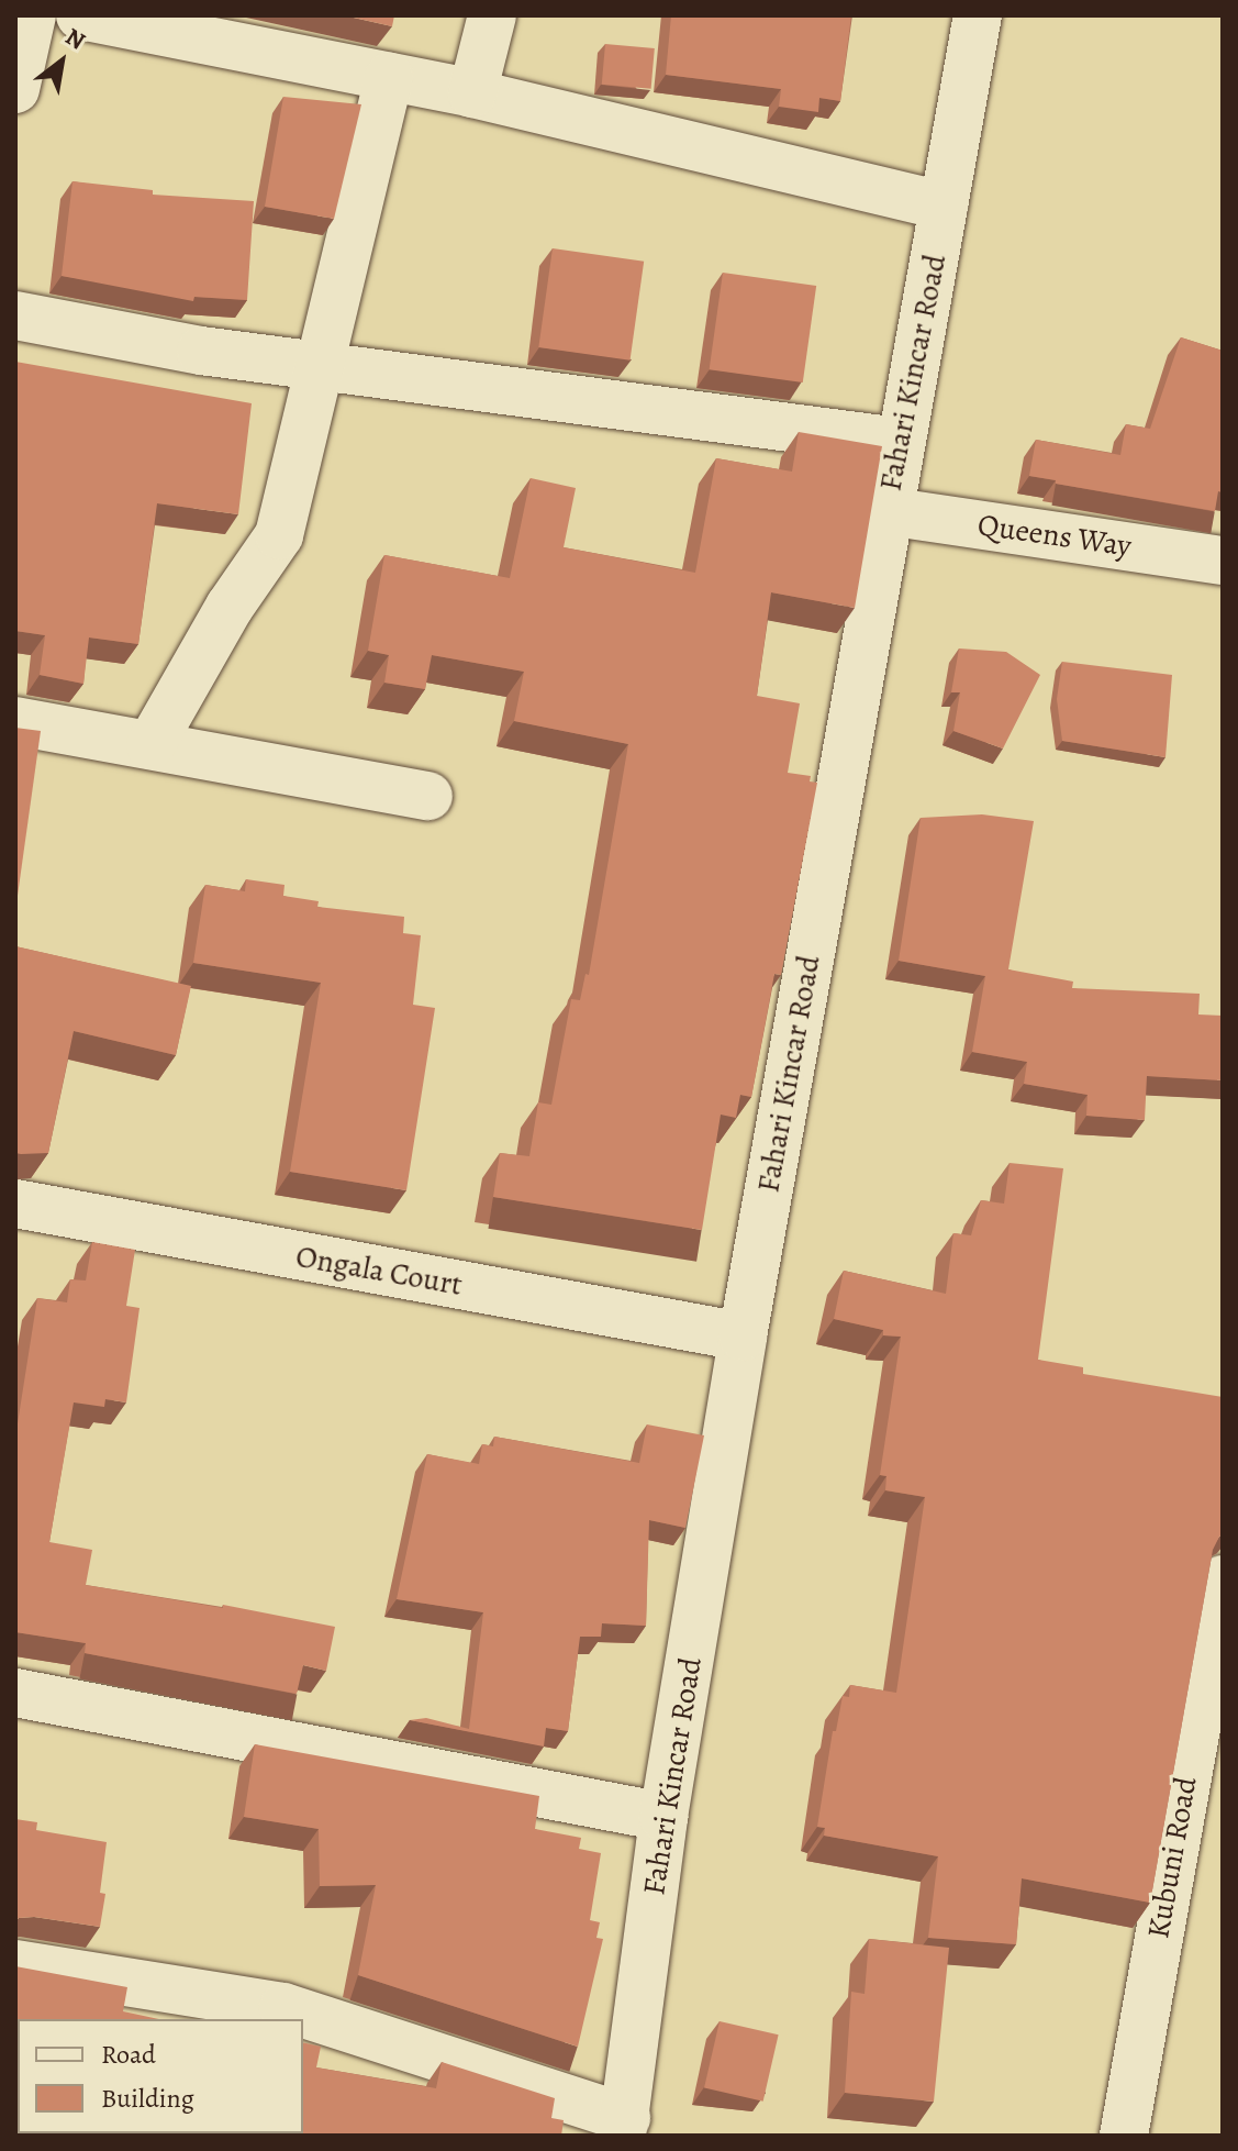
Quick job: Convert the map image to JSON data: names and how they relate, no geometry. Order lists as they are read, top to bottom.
{
  "streets": {
    "street": [
      "Fahari Kincar Road",
      "Queens Way",
      "Ongala Court",
      "Kubuni Road"
    ]
  },
  "crossings": [
    ["Fahari Kincar Road", "Queens Way"],
    ["Fahari Kincar Road", "Ongala Court"]
  ],
  "legend": ["Road", "Building"],
  "north": "top right"
}
